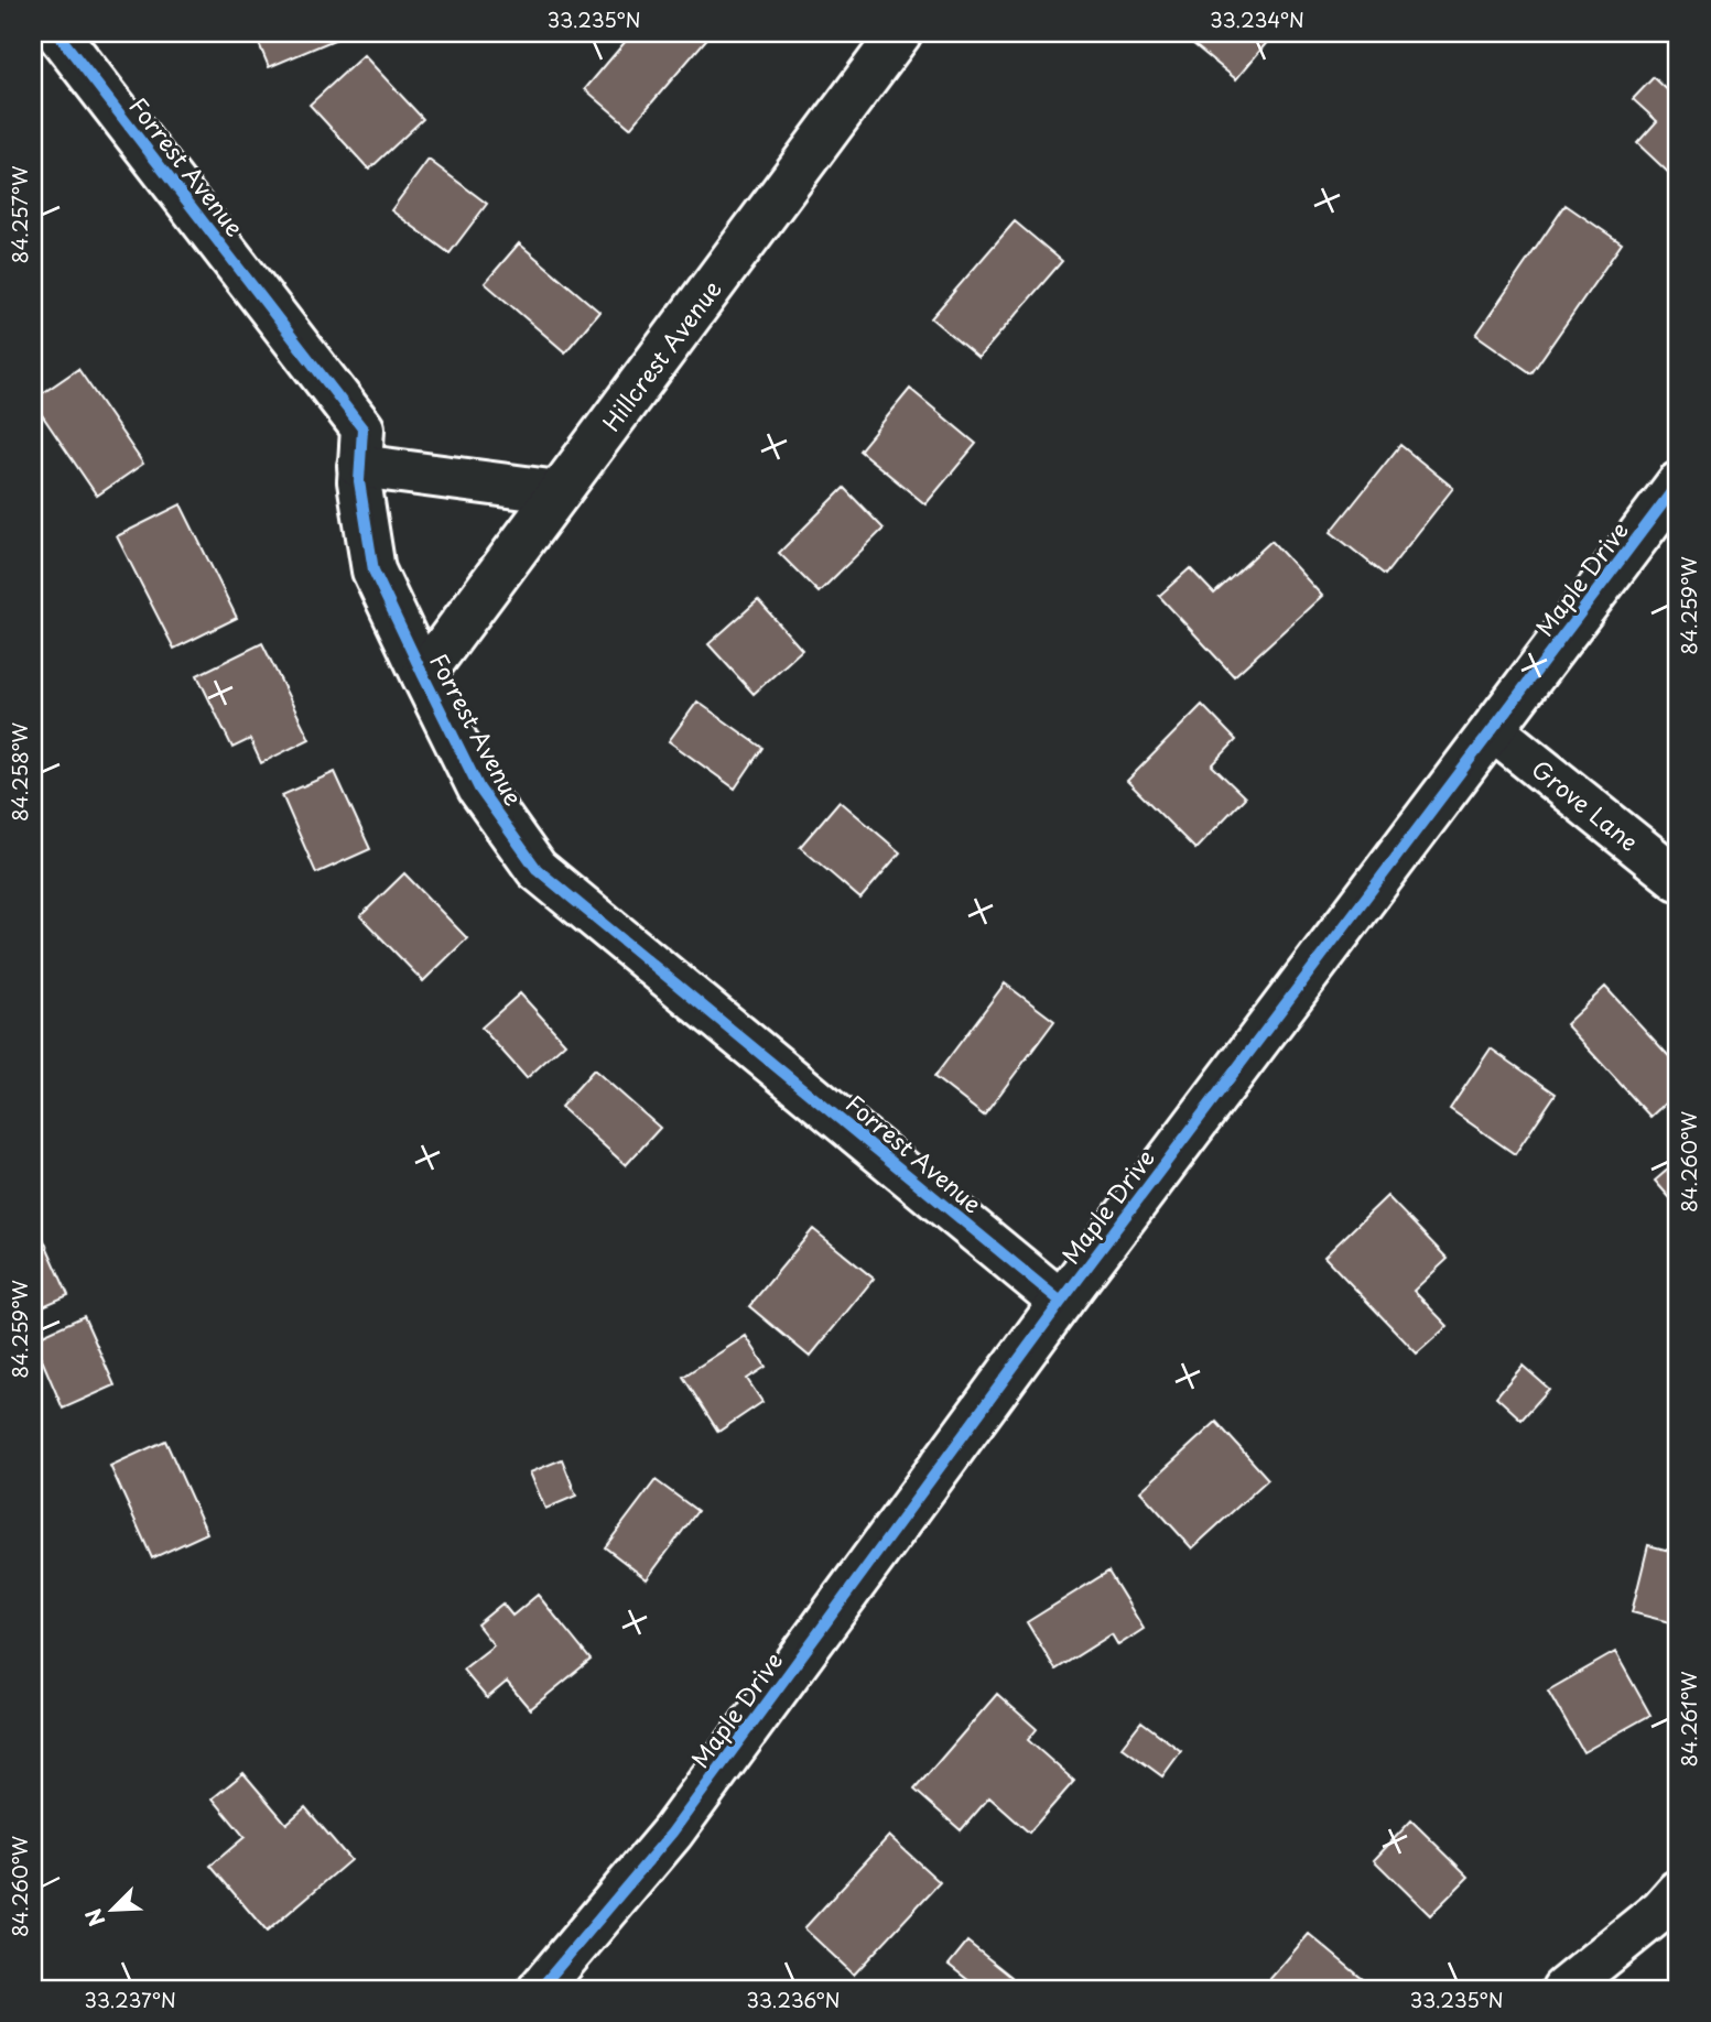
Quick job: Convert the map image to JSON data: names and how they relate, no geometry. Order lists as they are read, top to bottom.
{
  "streets": {
    "street": [
      "Forrest Avenue",
      "Hillcrest Avenue",
      "Maple Drive",
      "Grove Lane"
    ]
  },
  "crossings": [
    ["Forrest Avenue", "Hillcrest Avenue"],
    ["Forrest Avenue", "Maple Drive"],
    ["Maple Drive", "Grove Lane"]
  ],
  "north": "bottom left",
  "coordinates": [
    "33.235°N",
    "33.234°N",
    "84.257°W",
    "84.259°W",
    "84.258°W",
    "84.260°W",
    "84.261°W",
    "33.237°N",
    "33.236°N"
  ]
}
